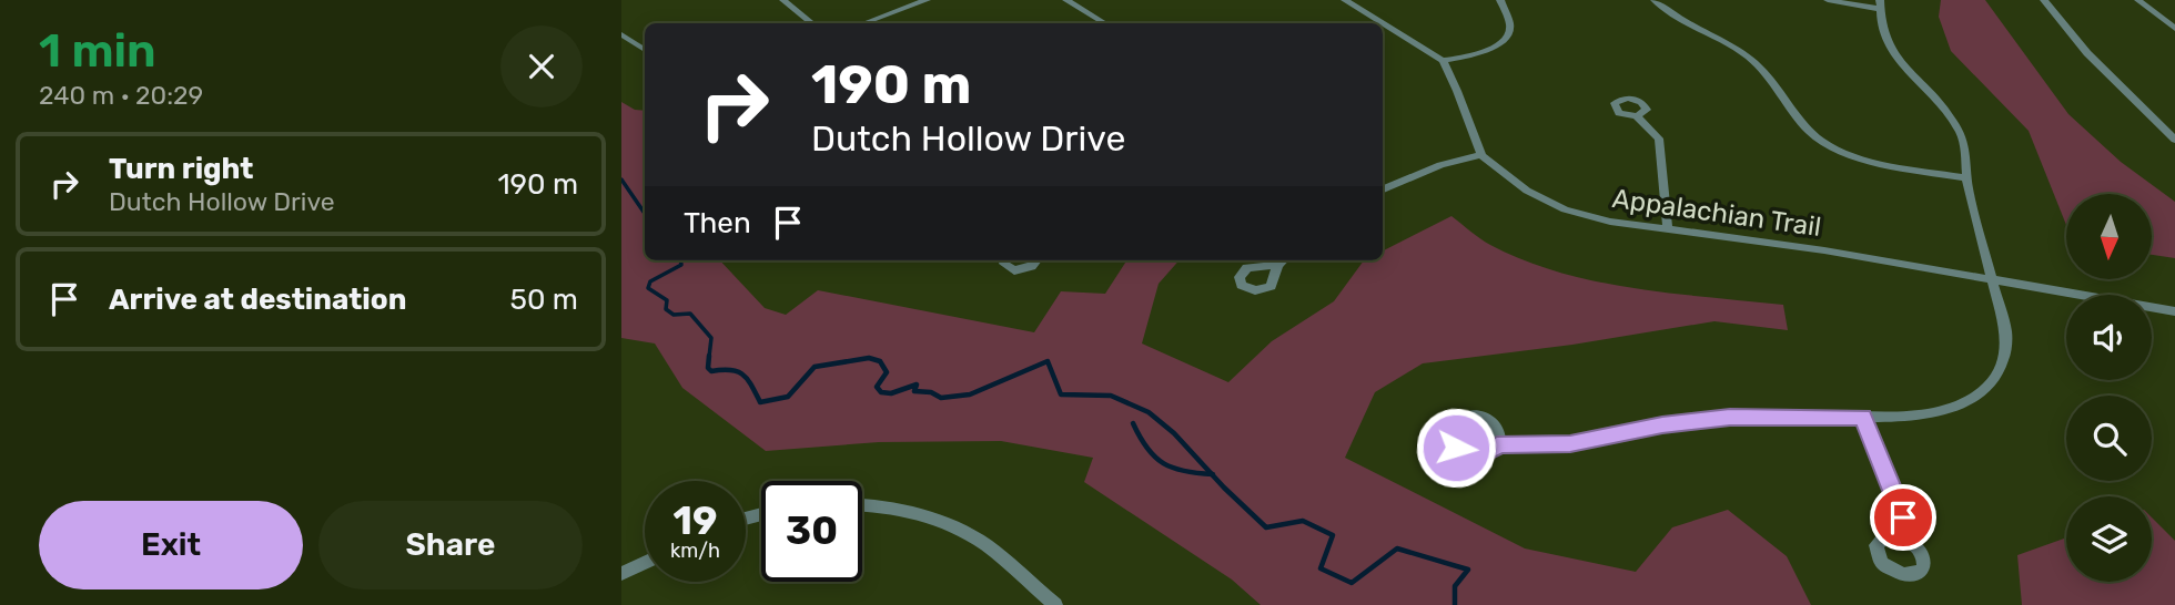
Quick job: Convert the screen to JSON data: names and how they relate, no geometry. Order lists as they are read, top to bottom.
{
  "streets": {
    "street": ["Appalachian Trail"]
  },
  "north": "bottom",
  "page": {
    "heading": ["1 min", "240 m · 20:29"],
    "turn": ["190 m", "Dutch Hollow Drive"],
    "list": [
      {
        "name": "Turn right",
        "note": "Dutch Hollow Drive",
        "value": "190 m"
      },
      {
        "name": "Arrive at destination",
        "value": "50 m"
      }
    ],
    "then": "Then",
    "speed": "19 km/h",
    "limit": "30",
    "buttons": ["Exit", "Share"]
  }
}
